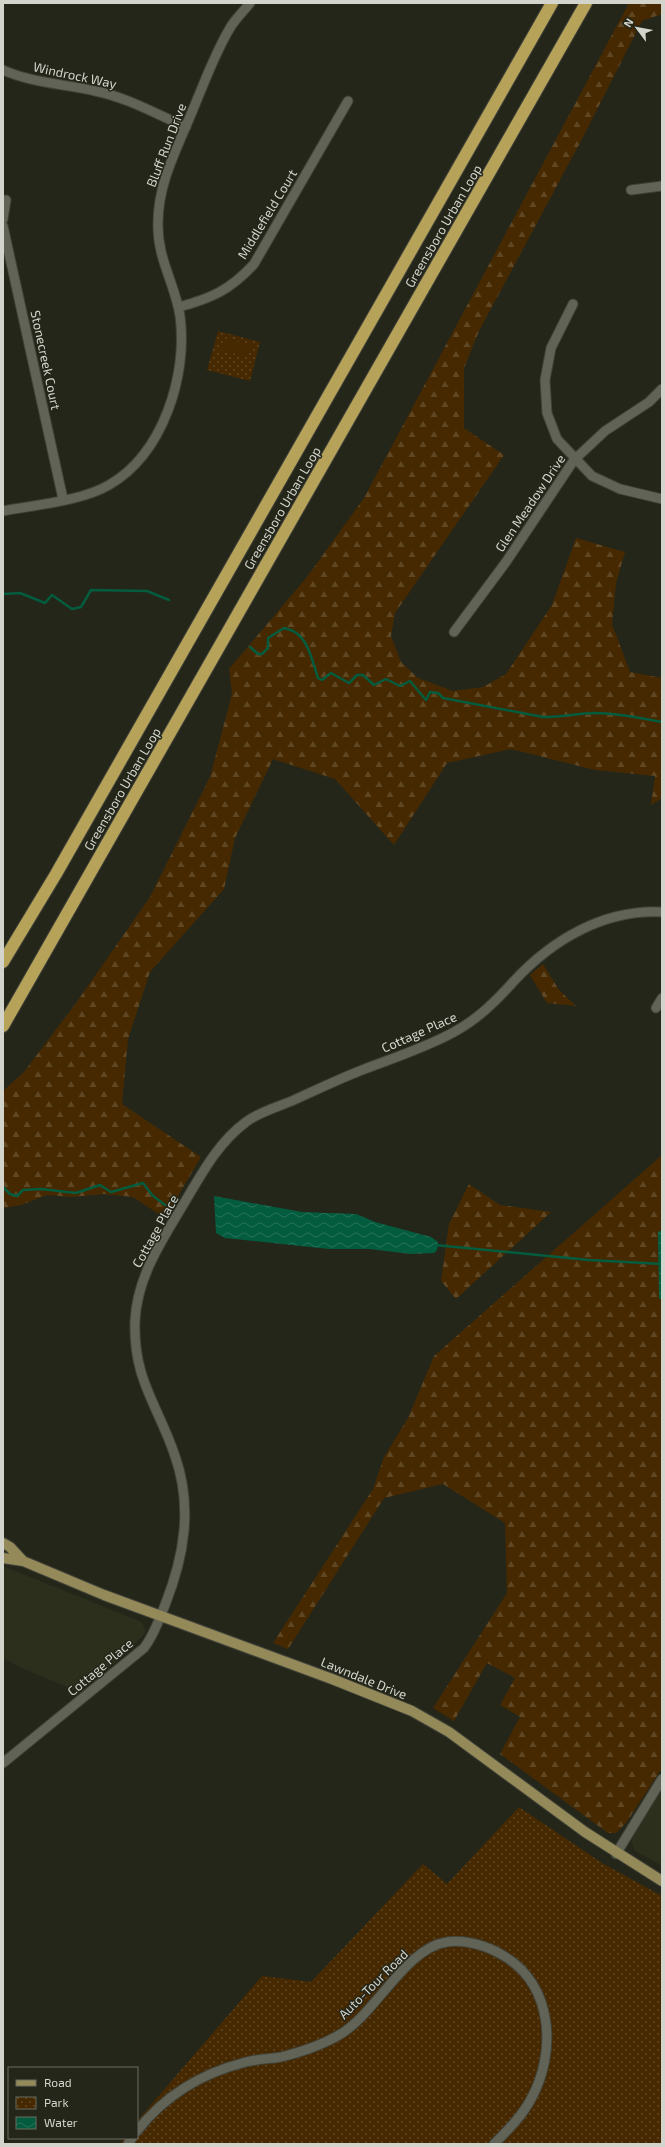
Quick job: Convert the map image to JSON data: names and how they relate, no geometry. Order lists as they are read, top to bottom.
{
  "streets": {
    "highway": ["Greensboro Urban Loop"],
    "main road": ["Lawndale Drive"],
    "street": [
      "Windrock Way",
      "Bluff Run Drive",
      "Middlefield Court",
      "Stonecreek Court",
      "Glen Meadow Drive",
      "Cottage Place",
      "Auto-Tour Road"
    ]
  },
  "crossings": [
    ["Windrock Way", "Bluff Run Drive"],
    ["Bluff Run Drive", "Middlefield Court"],
    ["Bluff Run Drive", "Stonecreek Court"],
    ["Cottage Place", "Lawndale Drive"]
  ],
  "legend": ["Road", "Park", "Water"],
  "north": "top left"
}
